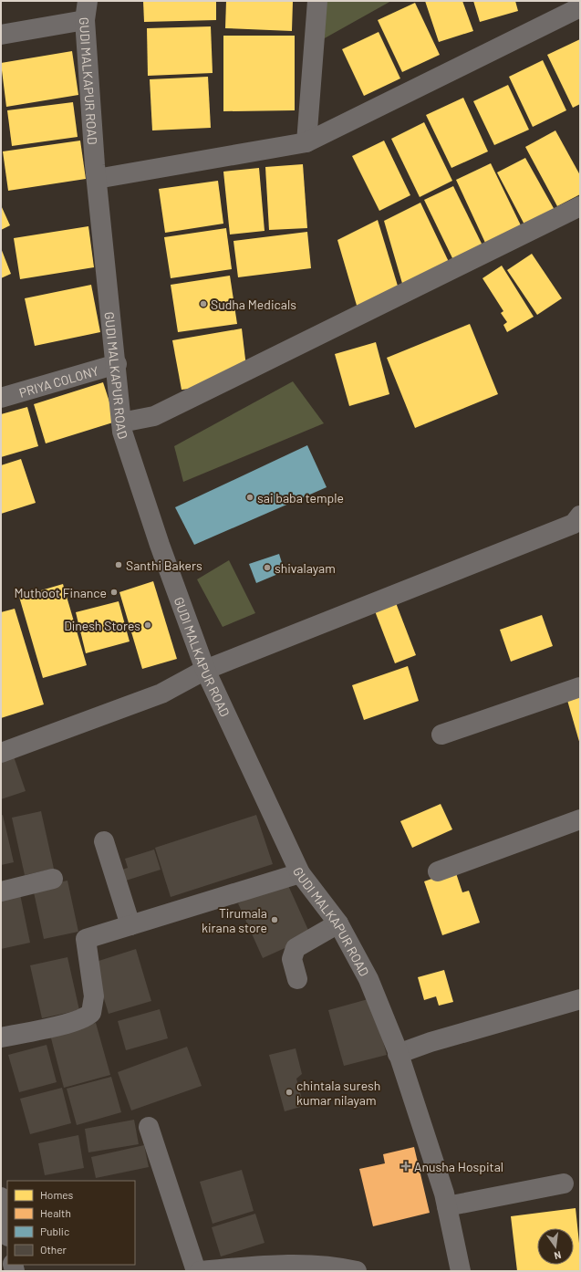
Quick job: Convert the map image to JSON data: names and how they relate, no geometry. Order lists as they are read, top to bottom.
{
  "streets": {
    "street": ["GUDI MALKAPUR ROAD", "PRIYA COLONY"]
  },
  "crossings": [
    ["GUDI MALKAPUR ROAD", "PRIYA COLONY"]
  ],
  "places": {
    "other": [
      "Sudha Medicals",
      "sai baba temple",
      "Santhi Bakers",
      "shivalayam",
      "Muthoot Finance",
      "Dinesh Stores",
      "Tirumala kirana store",
      "chintala suresh kumar nilayam"
    ],
    "health": ["Anusha Hospital"]
  },
  "legend": [
    "Homes",
    "Health",
    "Public",
    "Other"
  ],
  "north": "bottom"
}
